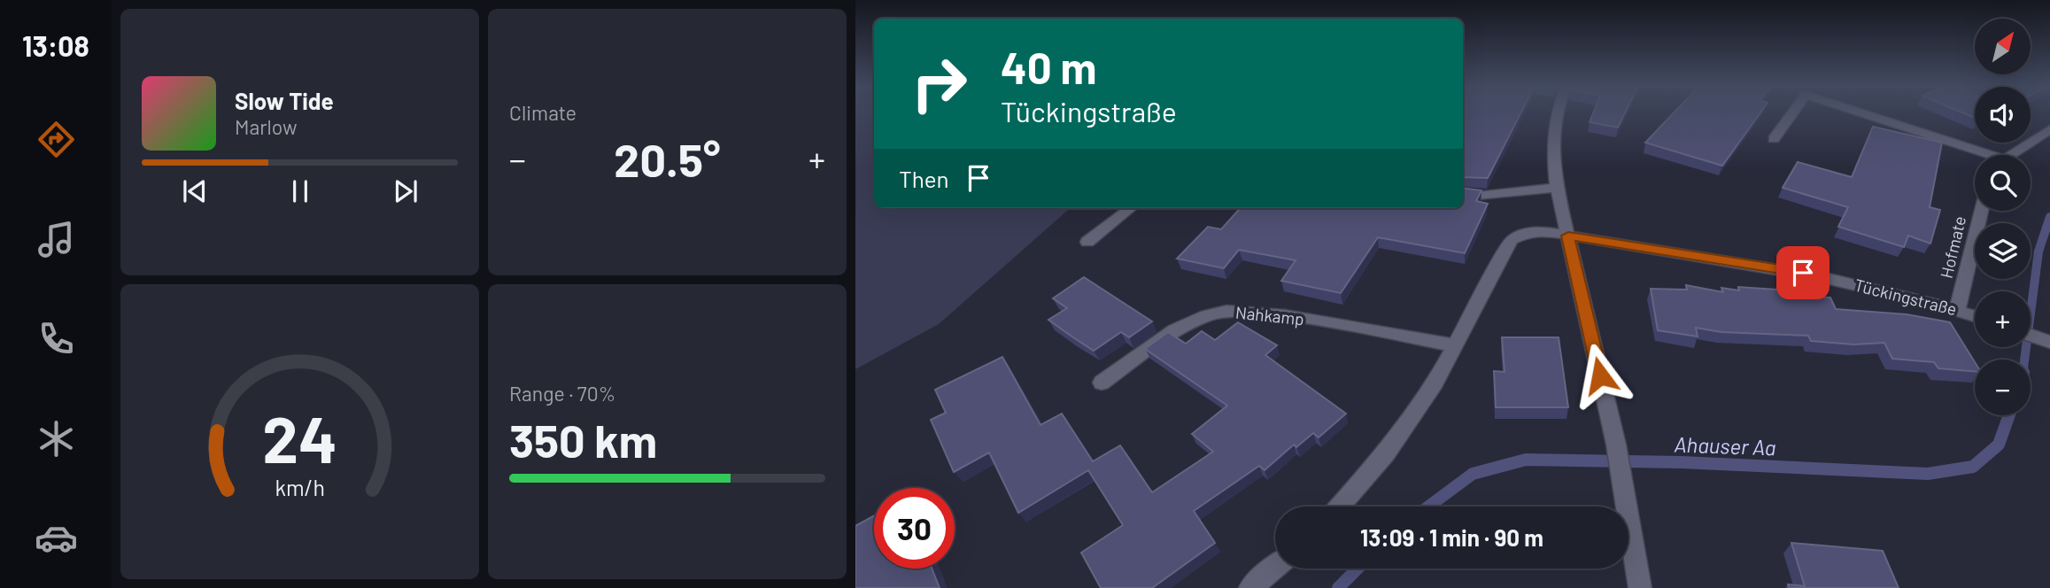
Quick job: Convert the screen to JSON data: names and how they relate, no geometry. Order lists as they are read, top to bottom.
{
  "streets": {
    "street": ["Hofmate", "Tückingstraße", "Nahkamp"]
  },
  "crossings": [
    ["Hofmate", "Tückingstraße"]
  ],
  "water": ["Ahauser Aa"],
  "north": "top right",
  "page": {
    "tabs": "13:08",
    "tile": [
      "Climate",
      ["Range · 70%", "350 km"]
    ],
    "map_buttons": ["+", "−"],
    "turn": ["40 m", "Tückingstraße"],
    "song": ["Slow Tide", "Marlow"],
    "heat": ["−", "20.5°", "+"],
    "then": "Then",
    "limit": "30",
    "trip": "13:09 · 1 min · 90 m",
    "gauge": ["24", "km/h"]
  }
}
